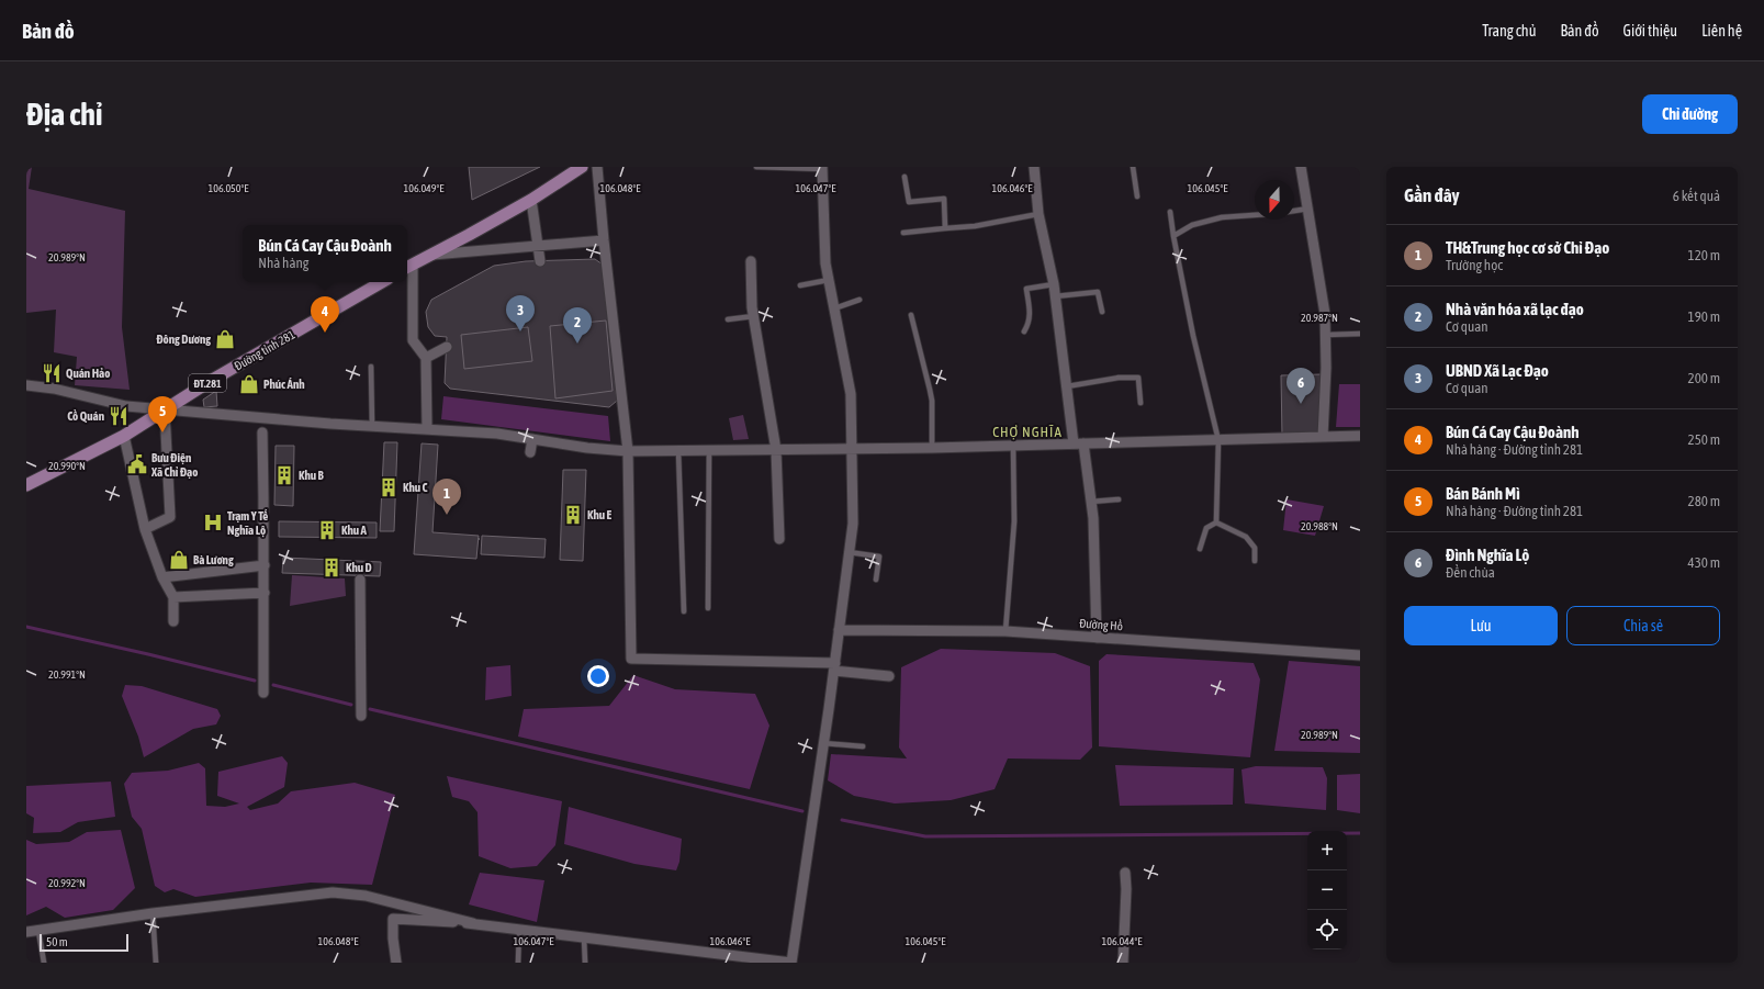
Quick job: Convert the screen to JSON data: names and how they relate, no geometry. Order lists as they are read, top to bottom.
{
  "streets": {
    "main road": ["Đường tỉnh 281", "ĐT.281"],
    "street": ["Đường Hồ"]
  },
  "districts": ["CHỢ NGHĨA"],
  "places": {
    "shop": ["Đông Dương", "Phúc Ánh", "Bà Lương"],
    "restaurant": ["Quán Hảo", "Cồ Quán"],
    "public building": ["Bưu Điện Xã Chỉ Đạo"],
    "building": [
      "Khu B",
      "Khu C",
      "Khu E",
      "Khu A",
      "Khu D"
    ],
    "hospital": ["Trạm Y Tế Nghĩa Lộ"]
  },
  "scale_bar": "50 m",
  "north": "bottom",
  "page": {
    "header": "Bản đồ",
    "nav": [
      "Trang chủ",
      "Bản đồ",
      "Giới thiệu",
      "Liên hệ"
    ],
    "buttons": [
      "Chỉ đường",
      ["Lưu", "Chia sẻ"]
    ],
    "title": "Địa chỉ",
    "heading": ["Gần đây", "6 kết quả"],
    "list": [
      {
        "mark": "1",
        "name": "TH&Trung học cơ sở Chỉ Đạo",
        "note": "Trường học",
        "value": "120 m"
      },
      {
        "mark": "2",
        "name": "Nhà văn hóa xã lạc đạo",
        "note": "Cơ quan",
        "value": "190 m"
      },
      {
        "mark": "3",
        "name": "UBND Xã Lạc Đạo",
        "note": "Cơ quan",
        "value": "200 m"
      },
      {
        "mark": "4",
        "name": "Bún Cá Cay Cậu Đoành",
        "note": "Nhà hàng · Đường tỉnh 281",
        "value": "250 m"
      },
      {
        "mark": "5",
        "name": "Bán Bánh Mì",
        "note": "Nhà hàng · Đường tỉnh 281",
        "value": "280 m"
      },
      {
        "mark": "6",
        "name": "Đình Nghĩa Lộ",
        "note": "Đền chùa",
        "value": "430 m"
      }
    ],
    "popup": ["Bún Cá Cay Cậu Đoành", "Nhà hàng"],
    "pins": [
      "3",
      "4",
      "2",
      "6",
      "5",
      "1"
    ],
    "map_buttons": ["+", "−"],
    "scale": "50 m"
  },
  "coordinates": [
    "106.050°E",
    "106.049°E",
    "106.048°E",
    "106.047°E",
    "106.046°E",
    "106.045°E",
    "20.989°N",
    "20.987°N",
    "20.990°N",
    "20.988°N",
    "20.991°N",
    "20.992°N",
    "106.044°E"
  ]
}
